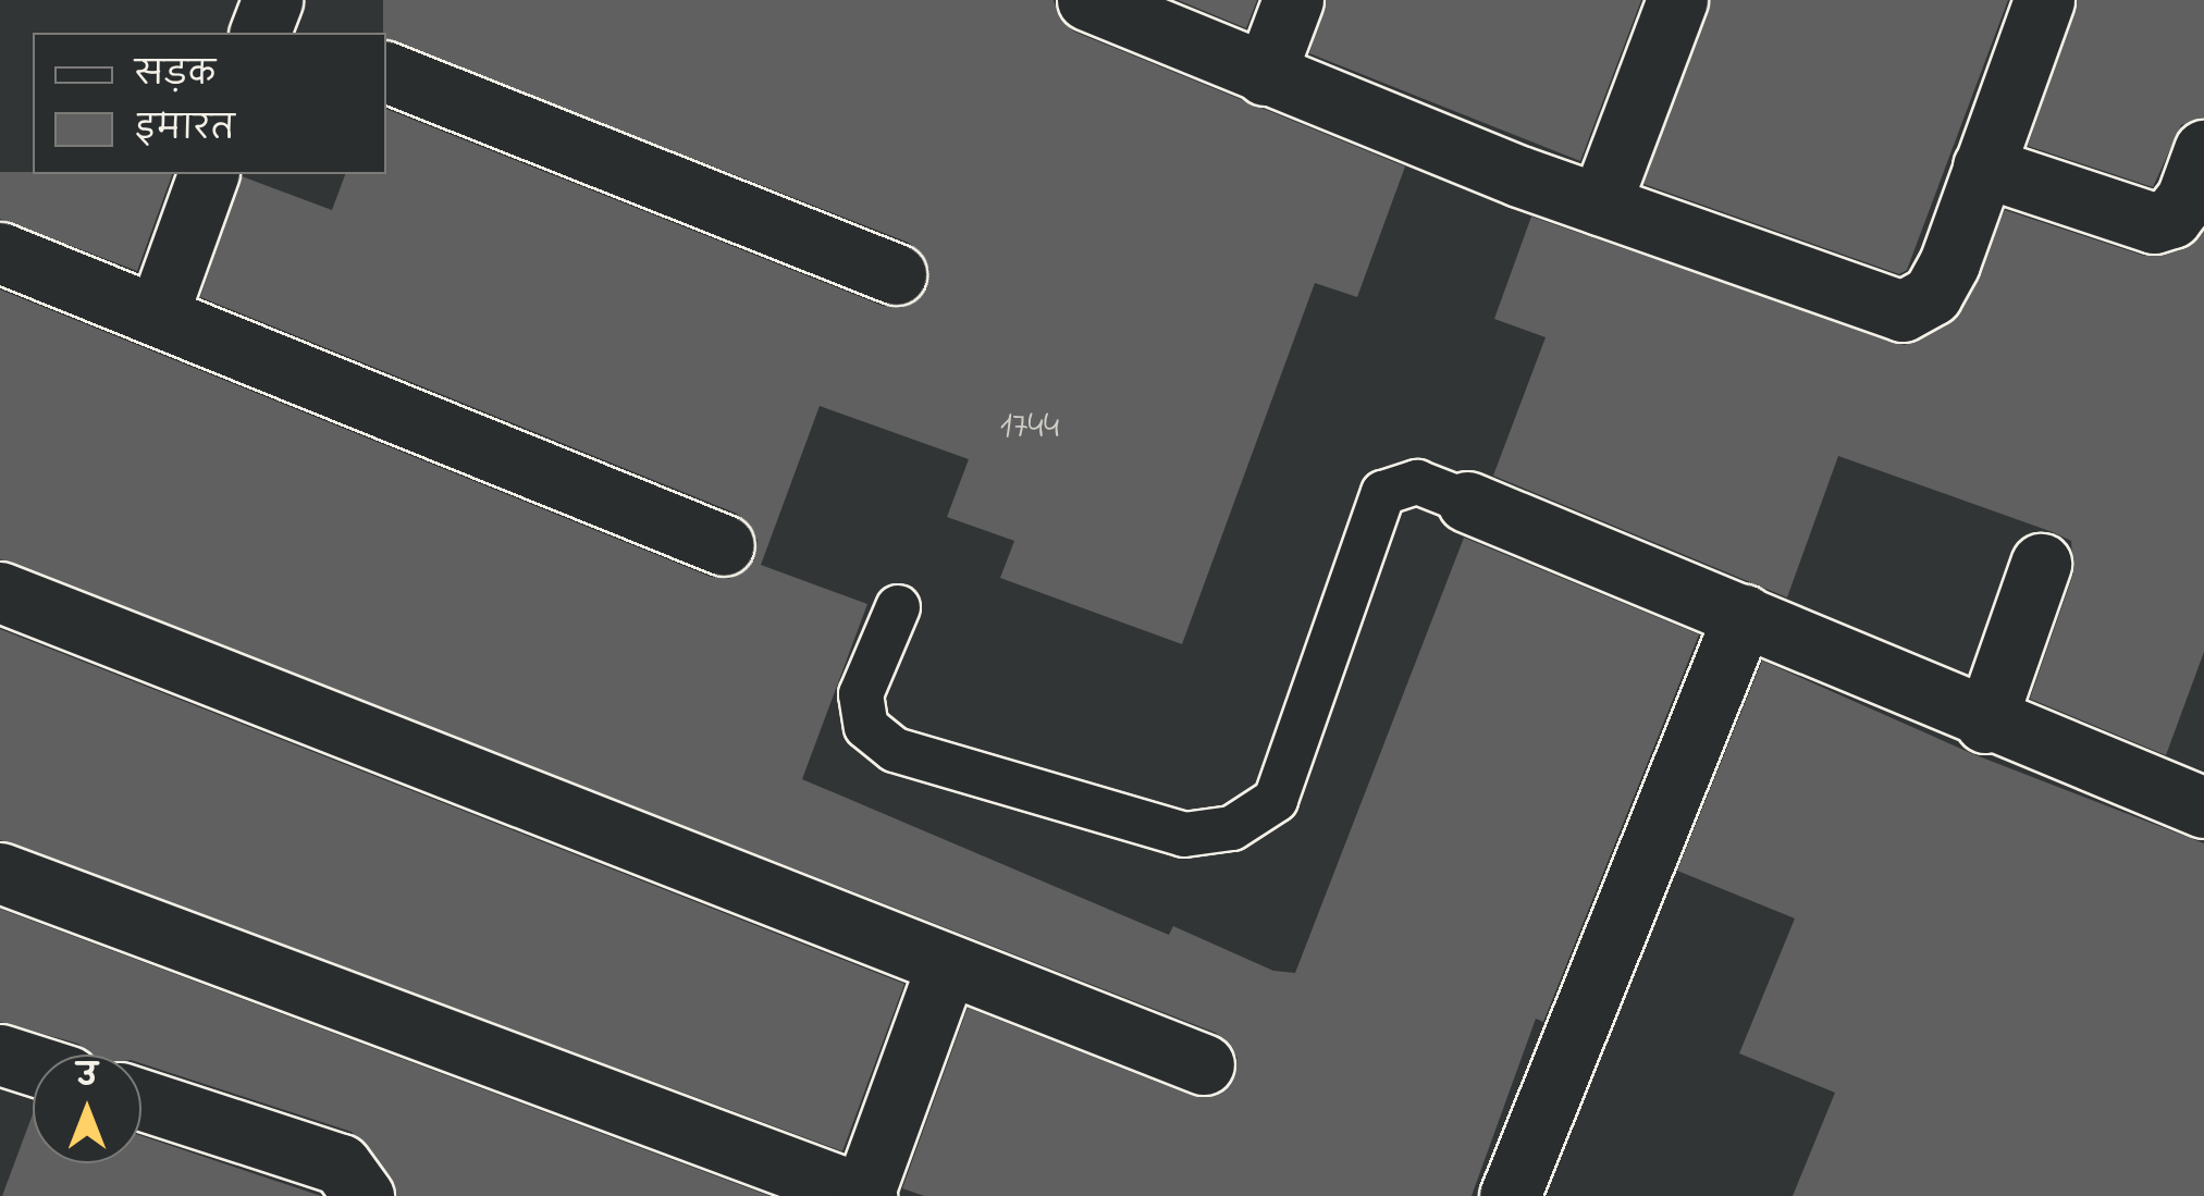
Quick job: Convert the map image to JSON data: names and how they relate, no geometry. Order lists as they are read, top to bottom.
{
  "house_numbers": ["1744"],
  "legend": ["सड़क", "इमारत"],
  "north": "top"
}
